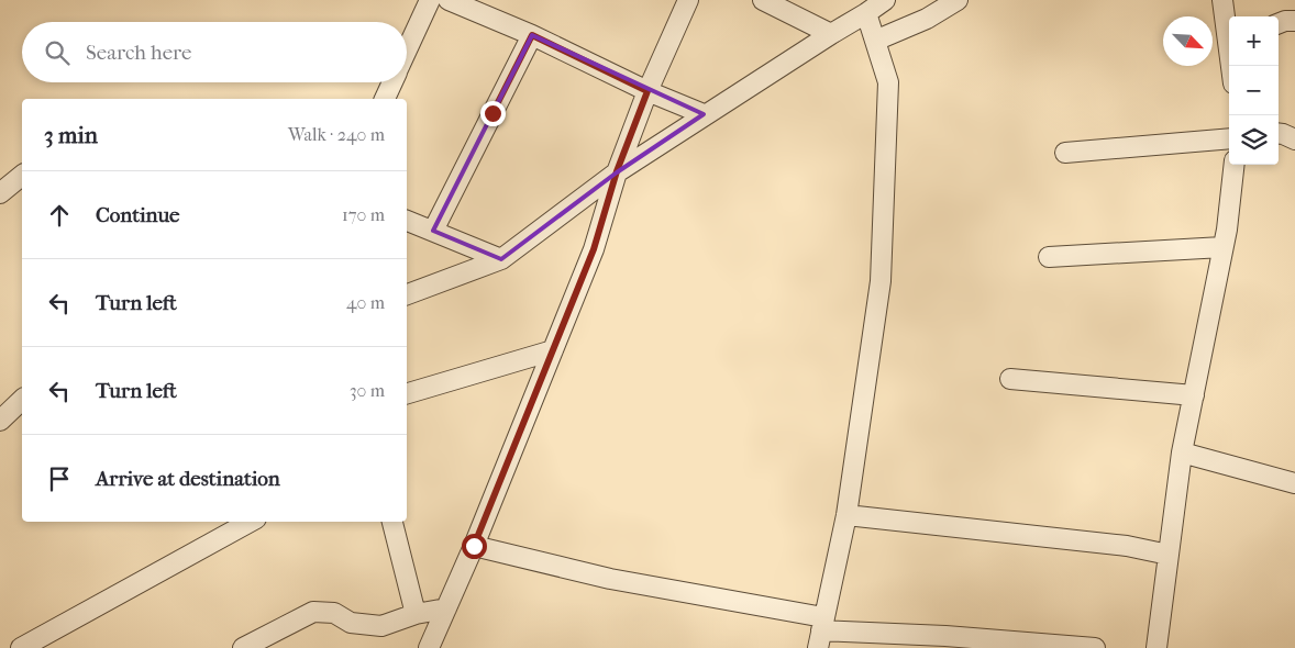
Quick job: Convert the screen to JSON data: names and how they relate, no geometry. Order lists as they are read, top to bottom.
{
  "north": "bottom right",
  "page": {
    "map_buttons": ["+", "−"],
    "search": "Search here",
    "heading": ["3 min", "Walk · 240 m"],
    "list": [
      ["Continue", "170 m"],
      ["Turn left", "40 m"],
      ["Turn left", "30 m"],
      "Arrive at destination"
    ]
  }
}
